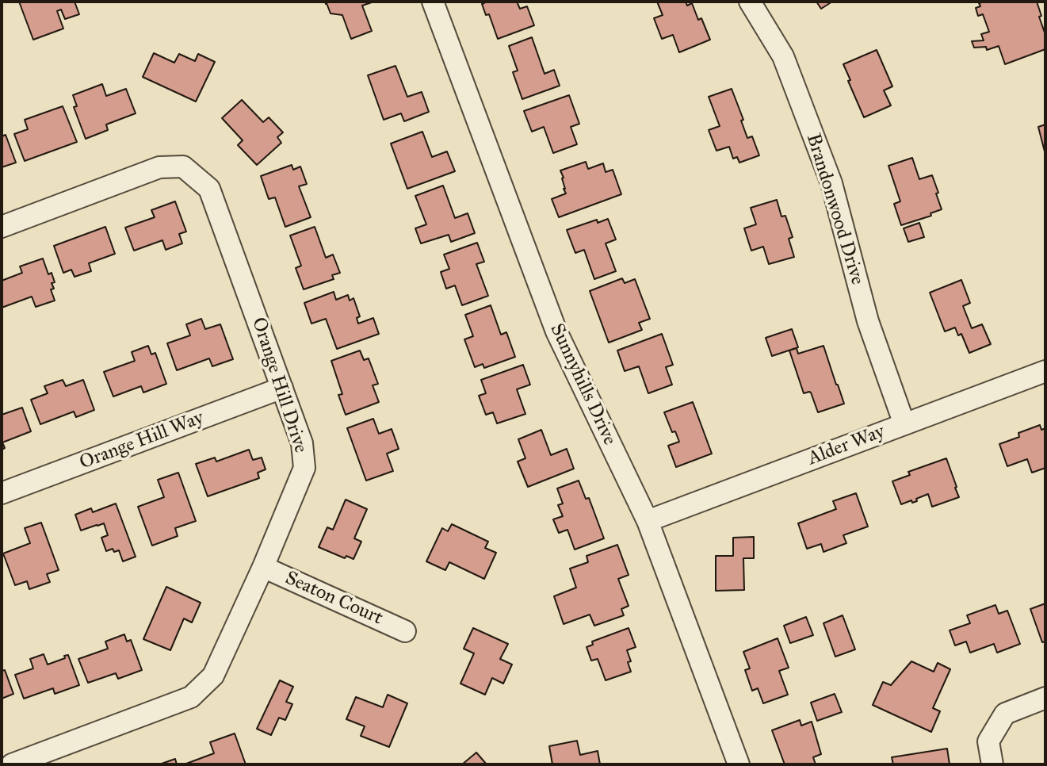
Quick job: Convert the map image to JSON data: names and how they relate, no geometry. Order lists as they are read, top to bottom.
{
  "streets": {
    "street": [
      "Brandonwood Drive",
      "Sunnyhills Drive",
      "Orange Hill Drive",
      "Orange Hill Way",
      "Alder Way",
      "Seaton Court"
    ]
  },
  "crossings": [
    ["Brandonwood Drive", "Alder Way"],
    ["Sunnyhills Drive", "Alder Way"],
    ["Orange Hill Drive", "Orange Hill Way"],
    ["Orange Hill Drive", "Seaton Court"]
  ]
}
